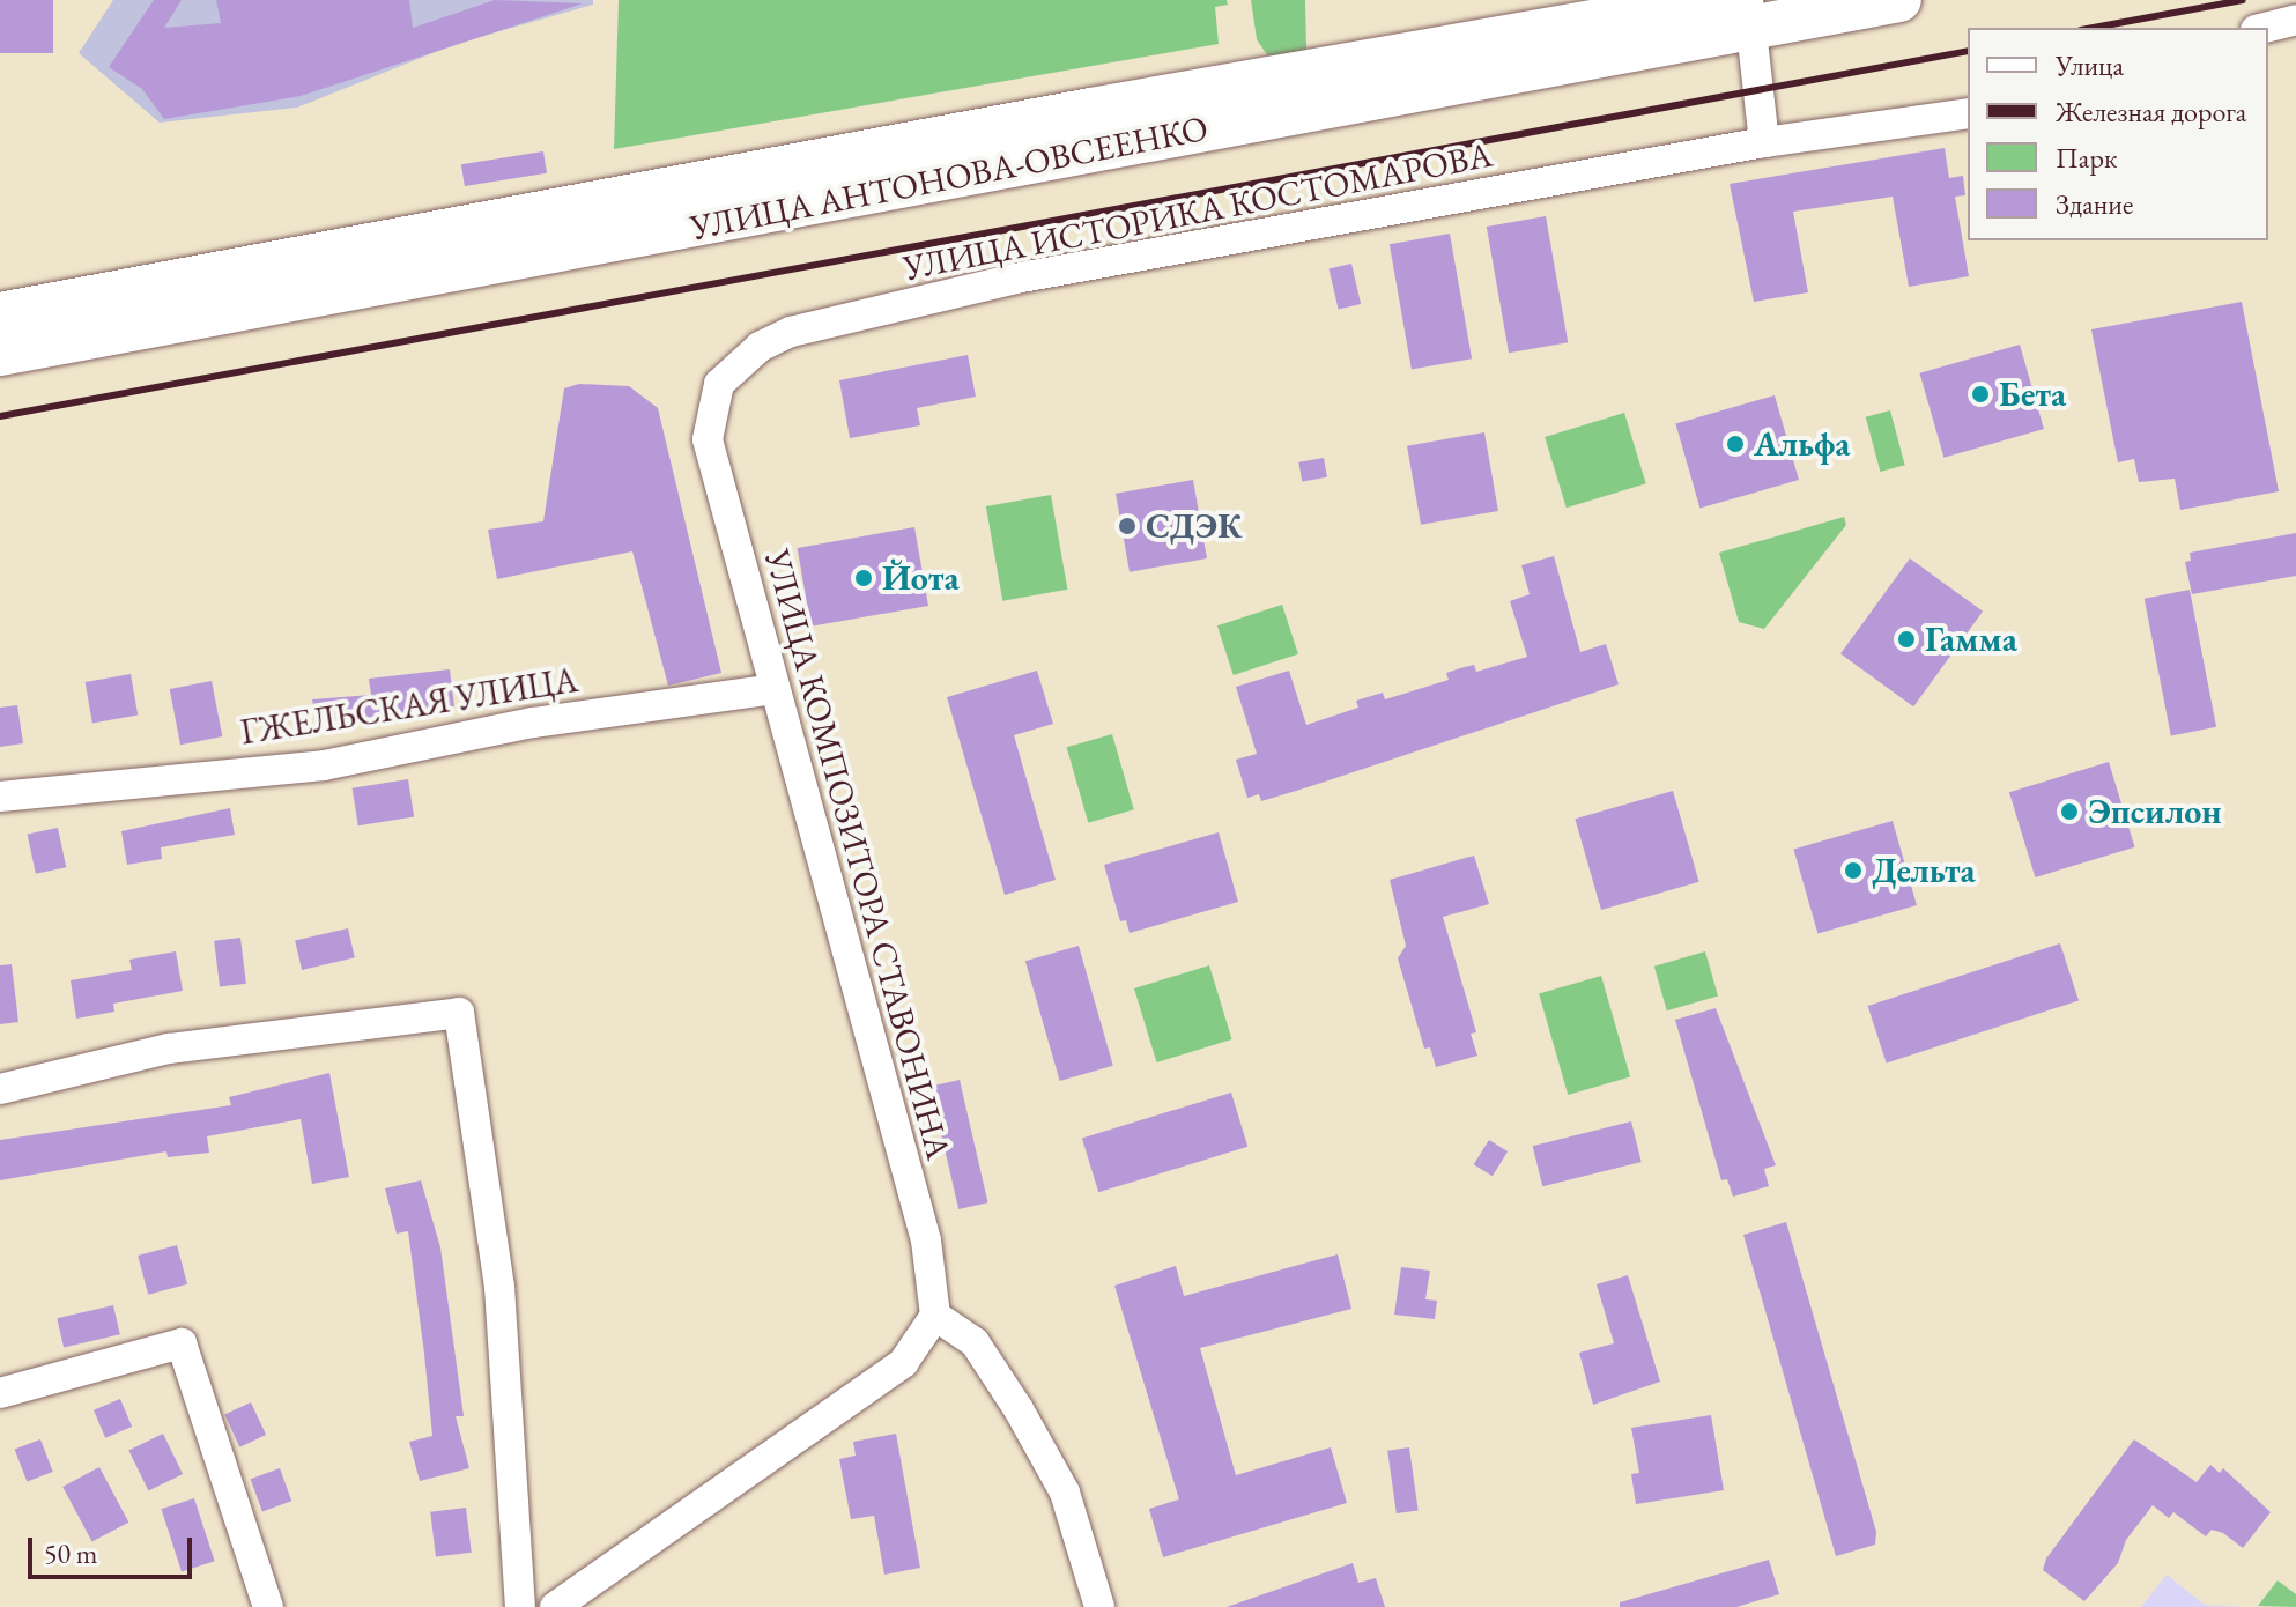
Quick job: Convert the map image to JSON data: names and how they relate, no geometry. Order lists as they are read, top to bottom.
{
  "streets": {
    "highway": ["УЛИЦА АНТОНОВА-ОВСЕЕНКО"],
    "street": ["УЛИЦА ИСТОРИКА КОСТОМАРОВА", "ГЖЕЛЬСКАЯ УЛИЦА", "УЛИЦА КОМПОЗИТОРА СТАВОНИНА"]
  },
  "crossings": [
    ["УЛИЦА ИСТОРИКА КОСТОМАРОВА", "УЛИЦА КОМПОЗИТОРА СТАВОНИНА"],
    ["ГЖЕЛЬСКАЯ УЛИЦА", "УЛИЦА КОМПОЗИТОРА СТАВОНИНА"]
  ],
  "places": [
    "Бета",
    "Альфа",
    "СДЭК",
    "Йота",
    "Гамма",
    "Эпсилон",
    "Дельта"
  ],
  "legend": [
    "Улица",
    "Железная дорога",
    "Парк",
    "Здание"
  ],
  "scale_bar": "50 m"
}
